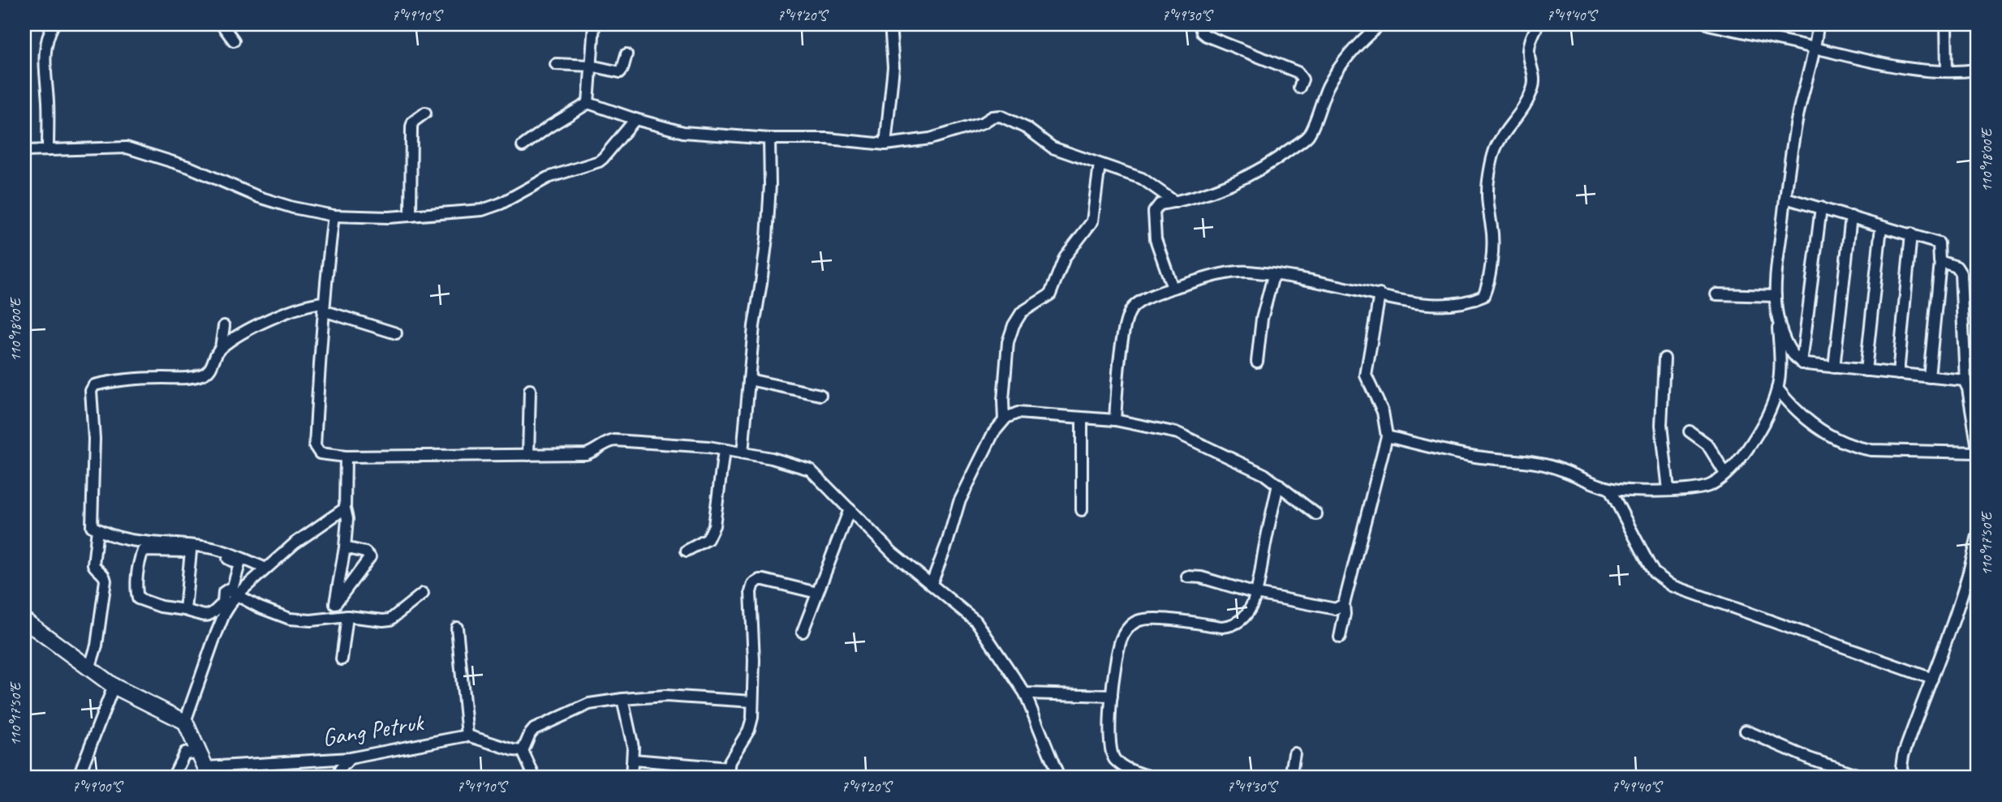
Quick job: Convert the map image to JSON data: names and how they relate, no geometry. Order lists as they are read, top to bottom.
{
  "streets": {
    "street": ["Gang Petruk"]
  },
  "coordinates": [
    "7°49'10\"S",
    "7°49'20\"S",
    "7°49'30\"S",
    "7°49'40\"S",
    "110°18'00\"E",
    "110°17'50\"E",
    "7°49'00\"S"
  ]
}
